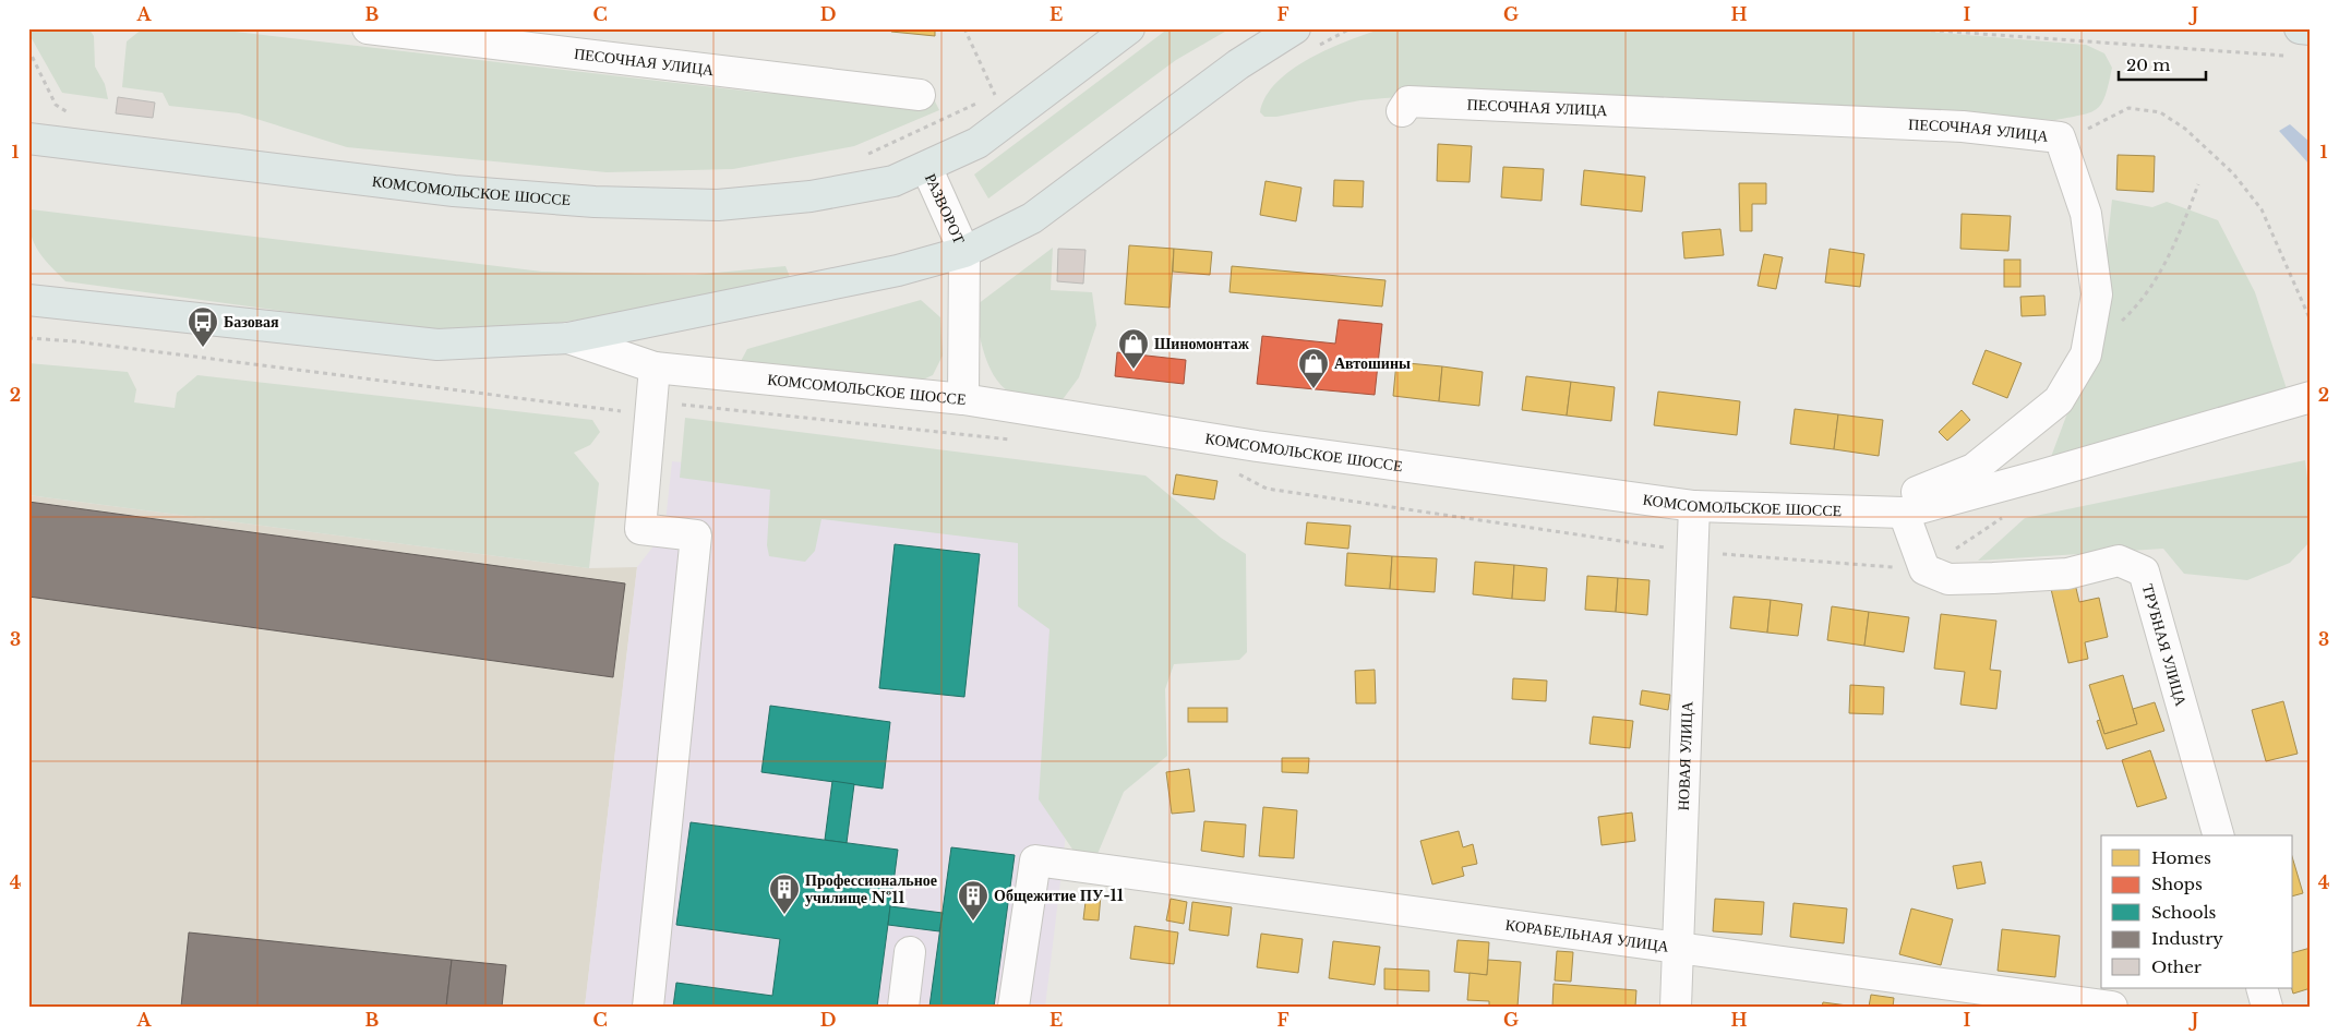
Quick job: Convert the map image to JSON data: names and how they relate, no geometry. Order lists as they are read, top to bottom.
{
  "streets": {
    "main road": ["КОМСОМОЛЬСКОЕ ШОССЕ"],
    "street": [
      "ПЕСОЧНАЯ УЛИЦА",
      "РАЗВОРОТ",
      "ТРУБНАЯ УЛИЦА",
      "НОВАЯ УЛИЦА",
      "КОРАБЕЛЬНАЯ УЛИЦА"
    ]
  },
  "crossings": [
    ["ПЕСОЧНАЯ УЛИЦА", "КОМСОМОЛЬСКОЕ ШОССЕ"],
    ["КОМСОМОЛЬСКОЕ ШОССЕ", "РАЗВОРОТ"],
    ["КОМСОМОЛЬСКОЕ ШОССЕ", "НОВАЯ УЛИЦА"],
    ["НОВАЯ УЛИЦА", "КОРАБЕЛЬНАЯ УЛИЦА"]
  ],
  "places": {
    "bus stop": ["Базовая"],
    "shop": ["Шиномонтаж", "Автошины"],
    "building": ["Профессиональное училище №11", "Общежитие ПУ-11"]
  },
  "legend": [
    "Homes",
    "Shops",
    "Schools",
    "Industry",
    "Other"
  ],
  "scale_bar": "20 m",
  "grid": {
    "columns": [
      "A",
      "B",
      "C",
      "D",
      "E",
      "F",
      "G",
      "H",
      "I",
      "J"
    ],
    "rows": [
      "1",
      "2",
      "3",
      "4"
    ]
  }
}
